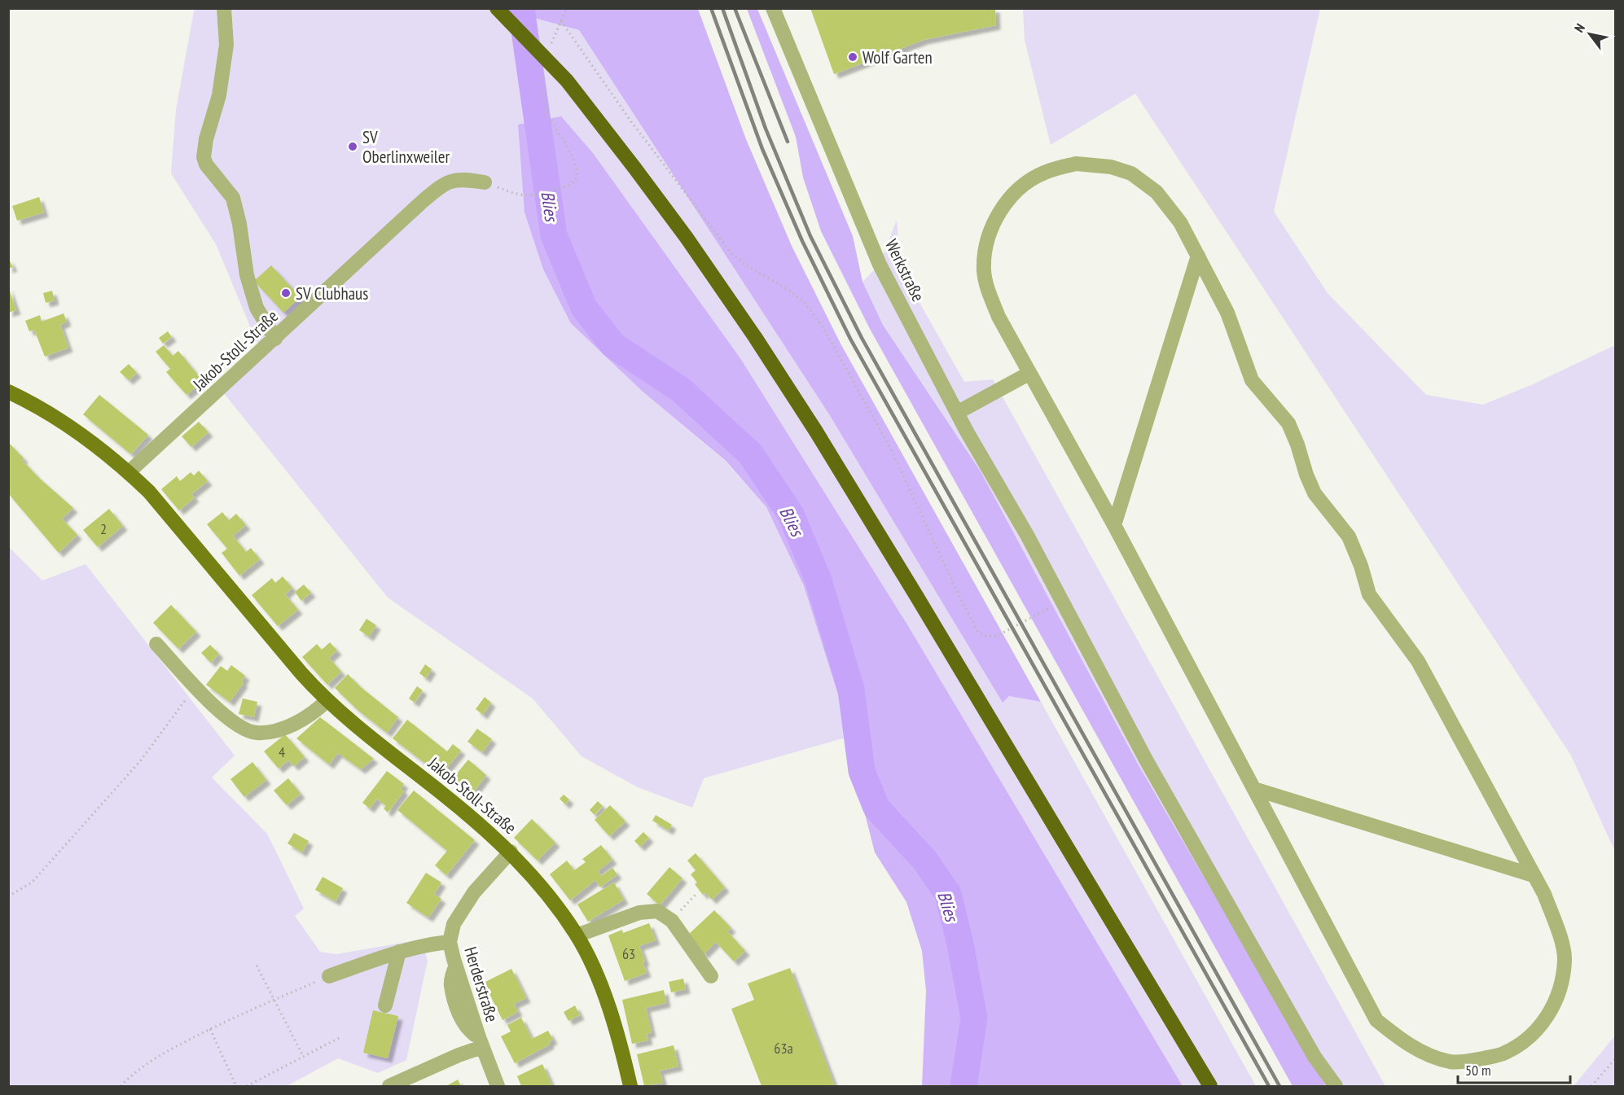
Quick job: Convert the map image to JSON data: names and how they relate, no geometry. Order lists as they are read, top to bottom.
{
  "streets": {
    "main road": ["Jakob-Stoll-Straße"],
    "street": ["Werkstraße", "Herderstraße"]
  },
  "crossings": [
    ["Jakob-Stoll-Straße", "Herderstraße"]
  ],
  "water": ["Blies"],
  "places": ["Wolf Garten", "SV Oberlinxweiler", "SV Clubhaus"],
  "house_numbers": [
    "2",
    "4",
    "63",
    "63a"
  ],
  "scale_bar": "50 m",
  "north": "top left"
}
